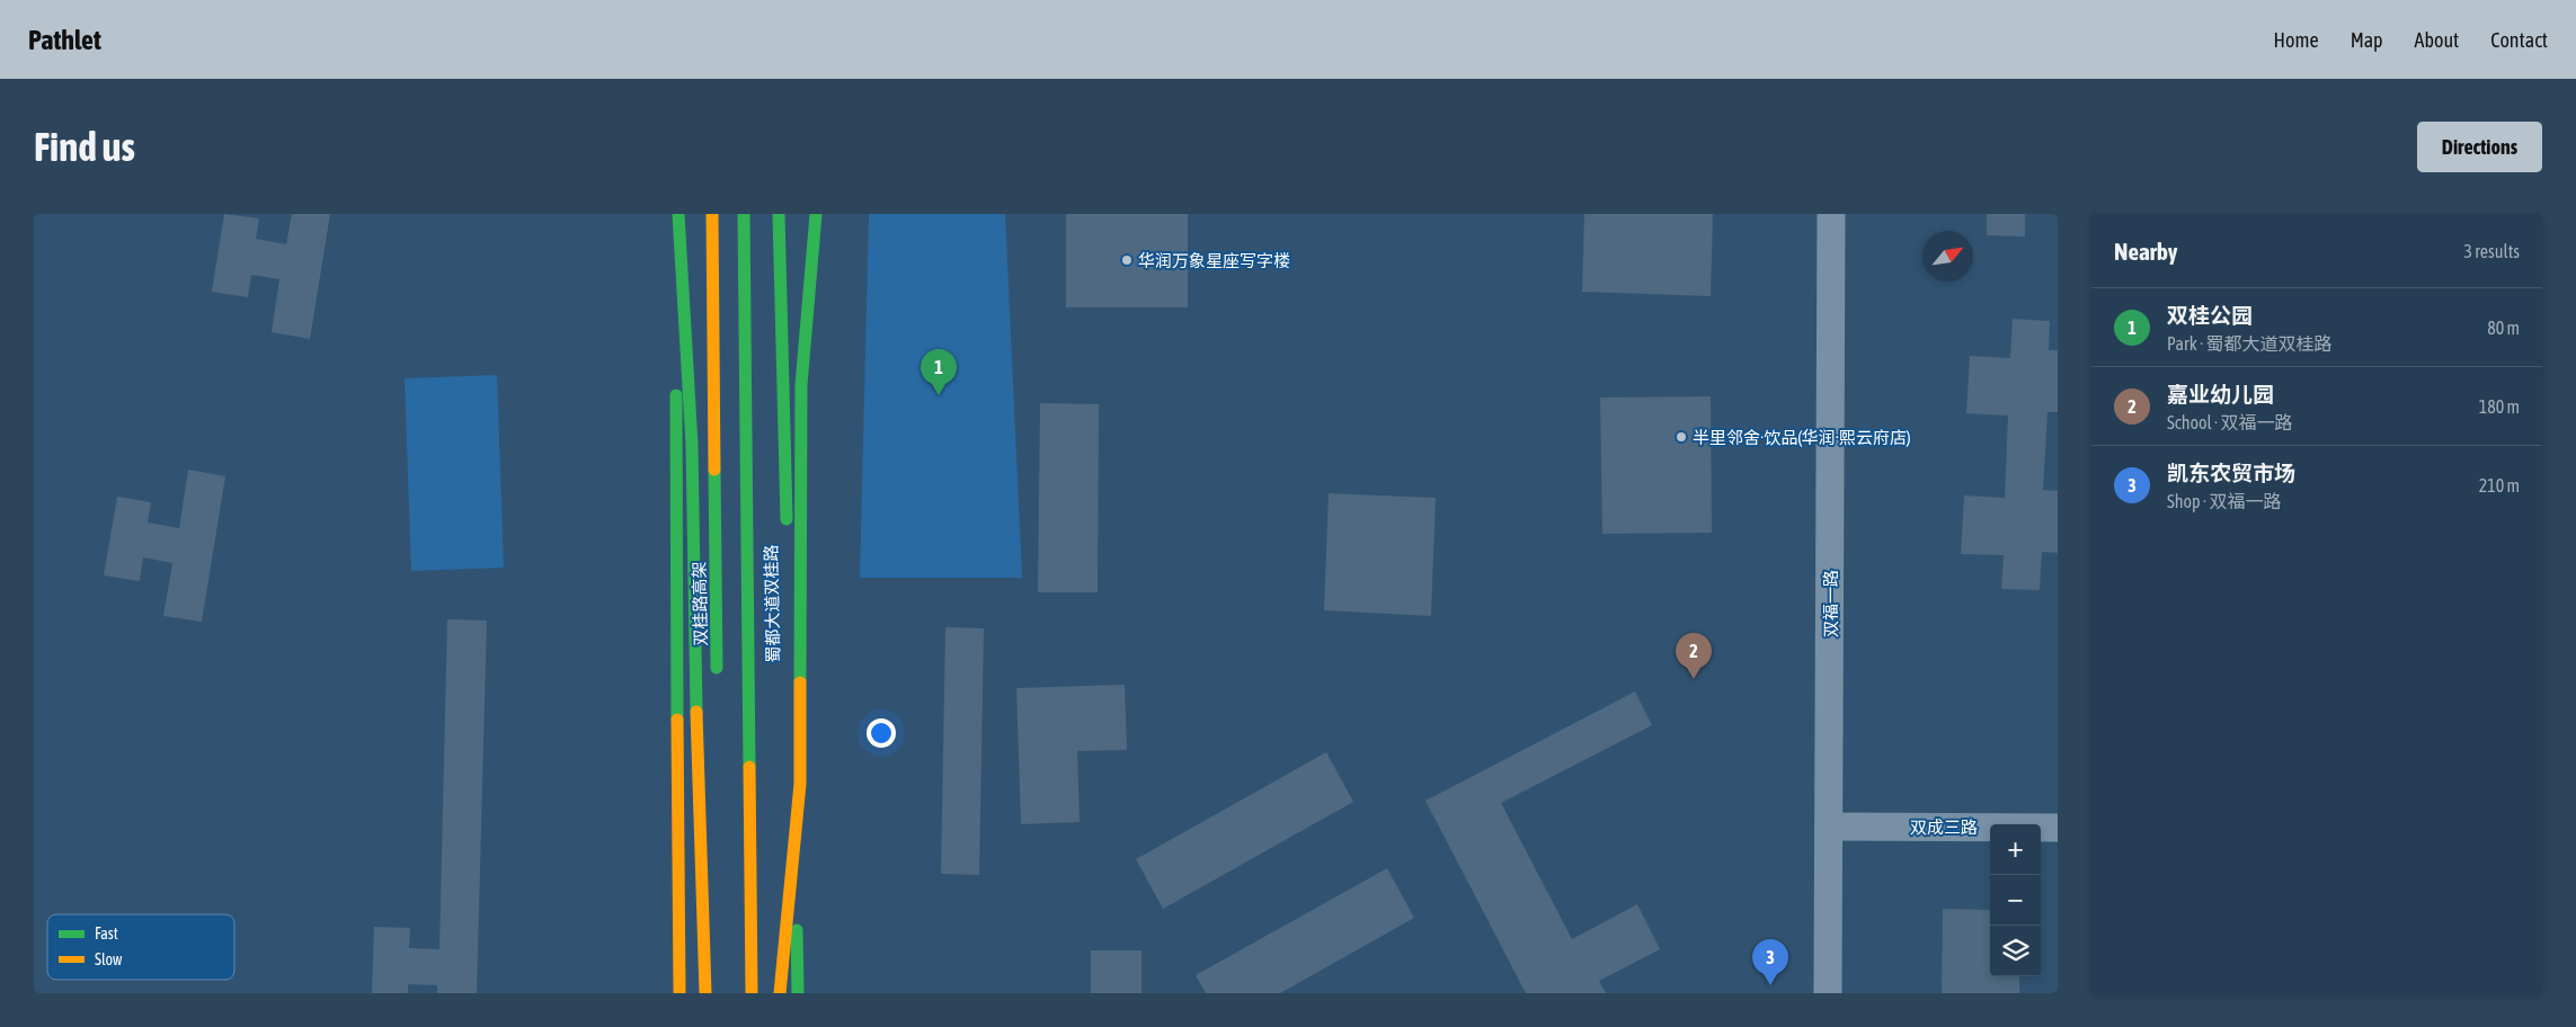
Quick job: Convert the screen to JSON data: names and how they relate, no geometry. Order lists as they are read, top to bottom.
{
  "streets": {
    "main road": ["双桂路高架", "蜀都大道双桂路"],
    "street": ["双福一路", "双成三路"]
  },
  "crossings": [
    ["双福一路", "双成三路"]
  ],
  "places": ["华润万象星座写字楼", "半里邻舍·饮品(华润·熙云府店)"],
  "legend": ["Fast", "Slow"],
  "north": "top right",
  "page": {
    "header": "Pathlet",
    "nav": [
      "Home",
      "Map",
      "About",
      "Contact"
    ],
    "buttons": "Directions",
    "title": "Find us",
    "heading": ["Nearby", "3 results"],
    "list": [
      {
        "mark": "1",
        "name": "双桂公园",
        "note": "Park · 蜀都大道双桂路",
        "value": "80 m"
      },
      {
        "mark": "2",
        "name": "嘉业幼儿园",
        "note": "School · 双福一路",
        "value": "180 m"
      },
      {
        "mark": "3",
        "name": "凯东农贸市场",
        "note": "Shop · 双福一路",
        "value": "210 m"
      }
    ],
    "pins": ["1", "2", "3"],
    "map_buttons": ["+", "−"]
  }
}
